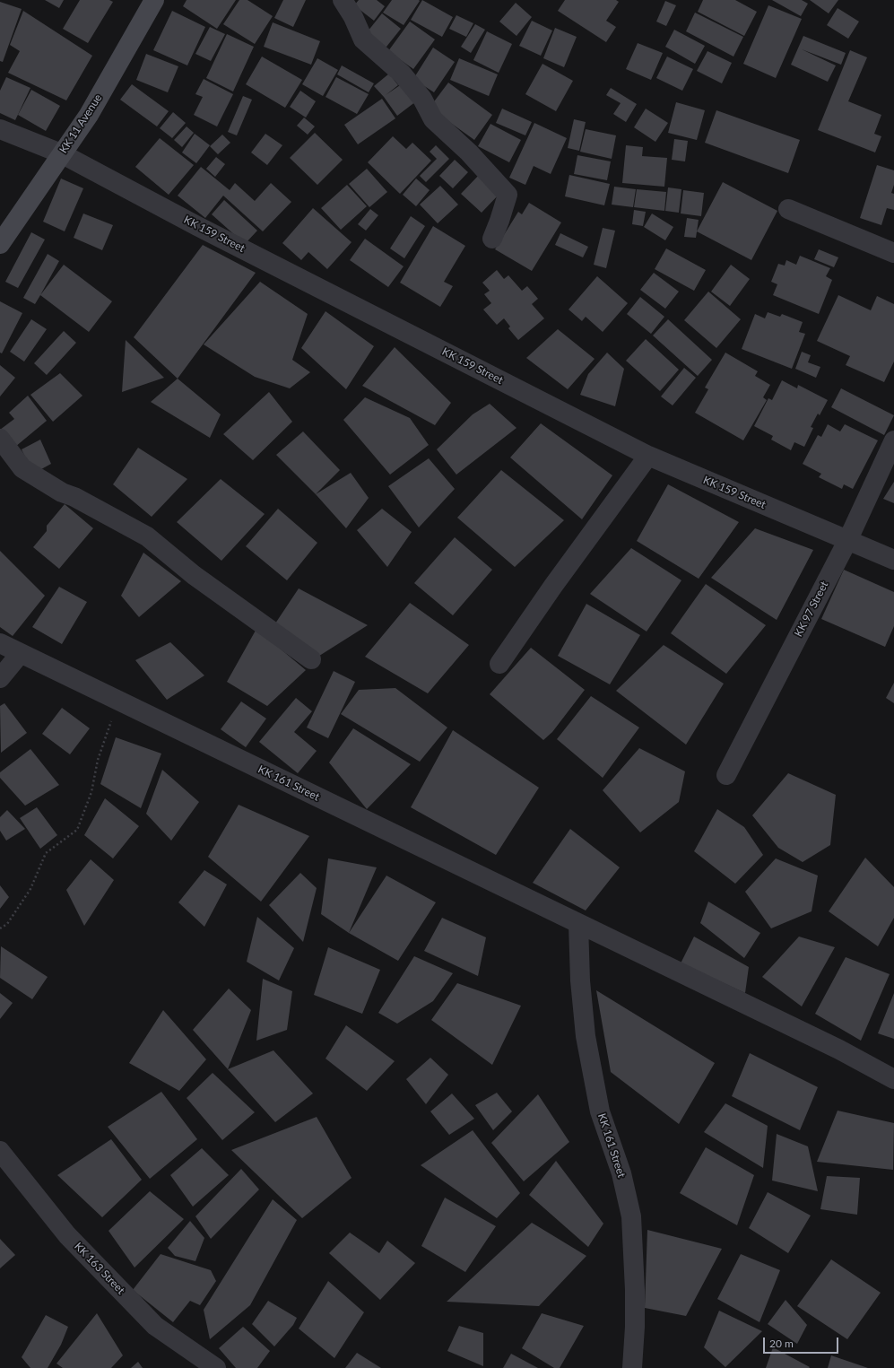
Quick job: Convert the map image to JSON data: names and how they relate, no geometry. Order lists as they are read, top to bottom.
{
  "streets": {
    "main road": ["KK 11 Avenue"],
    "street": [
      "KK 159 Street",
      "KK 97 Street",
      "KK 161 Street",
      "KK 163 Street"
    ]
  },
  "crossings": [
    ["KK 11 Avenue", "KK 159 Street"],
    ["KK 159 Street", "KK 97 Street"]
  ],
  "scale_bar": "20 m"
}
